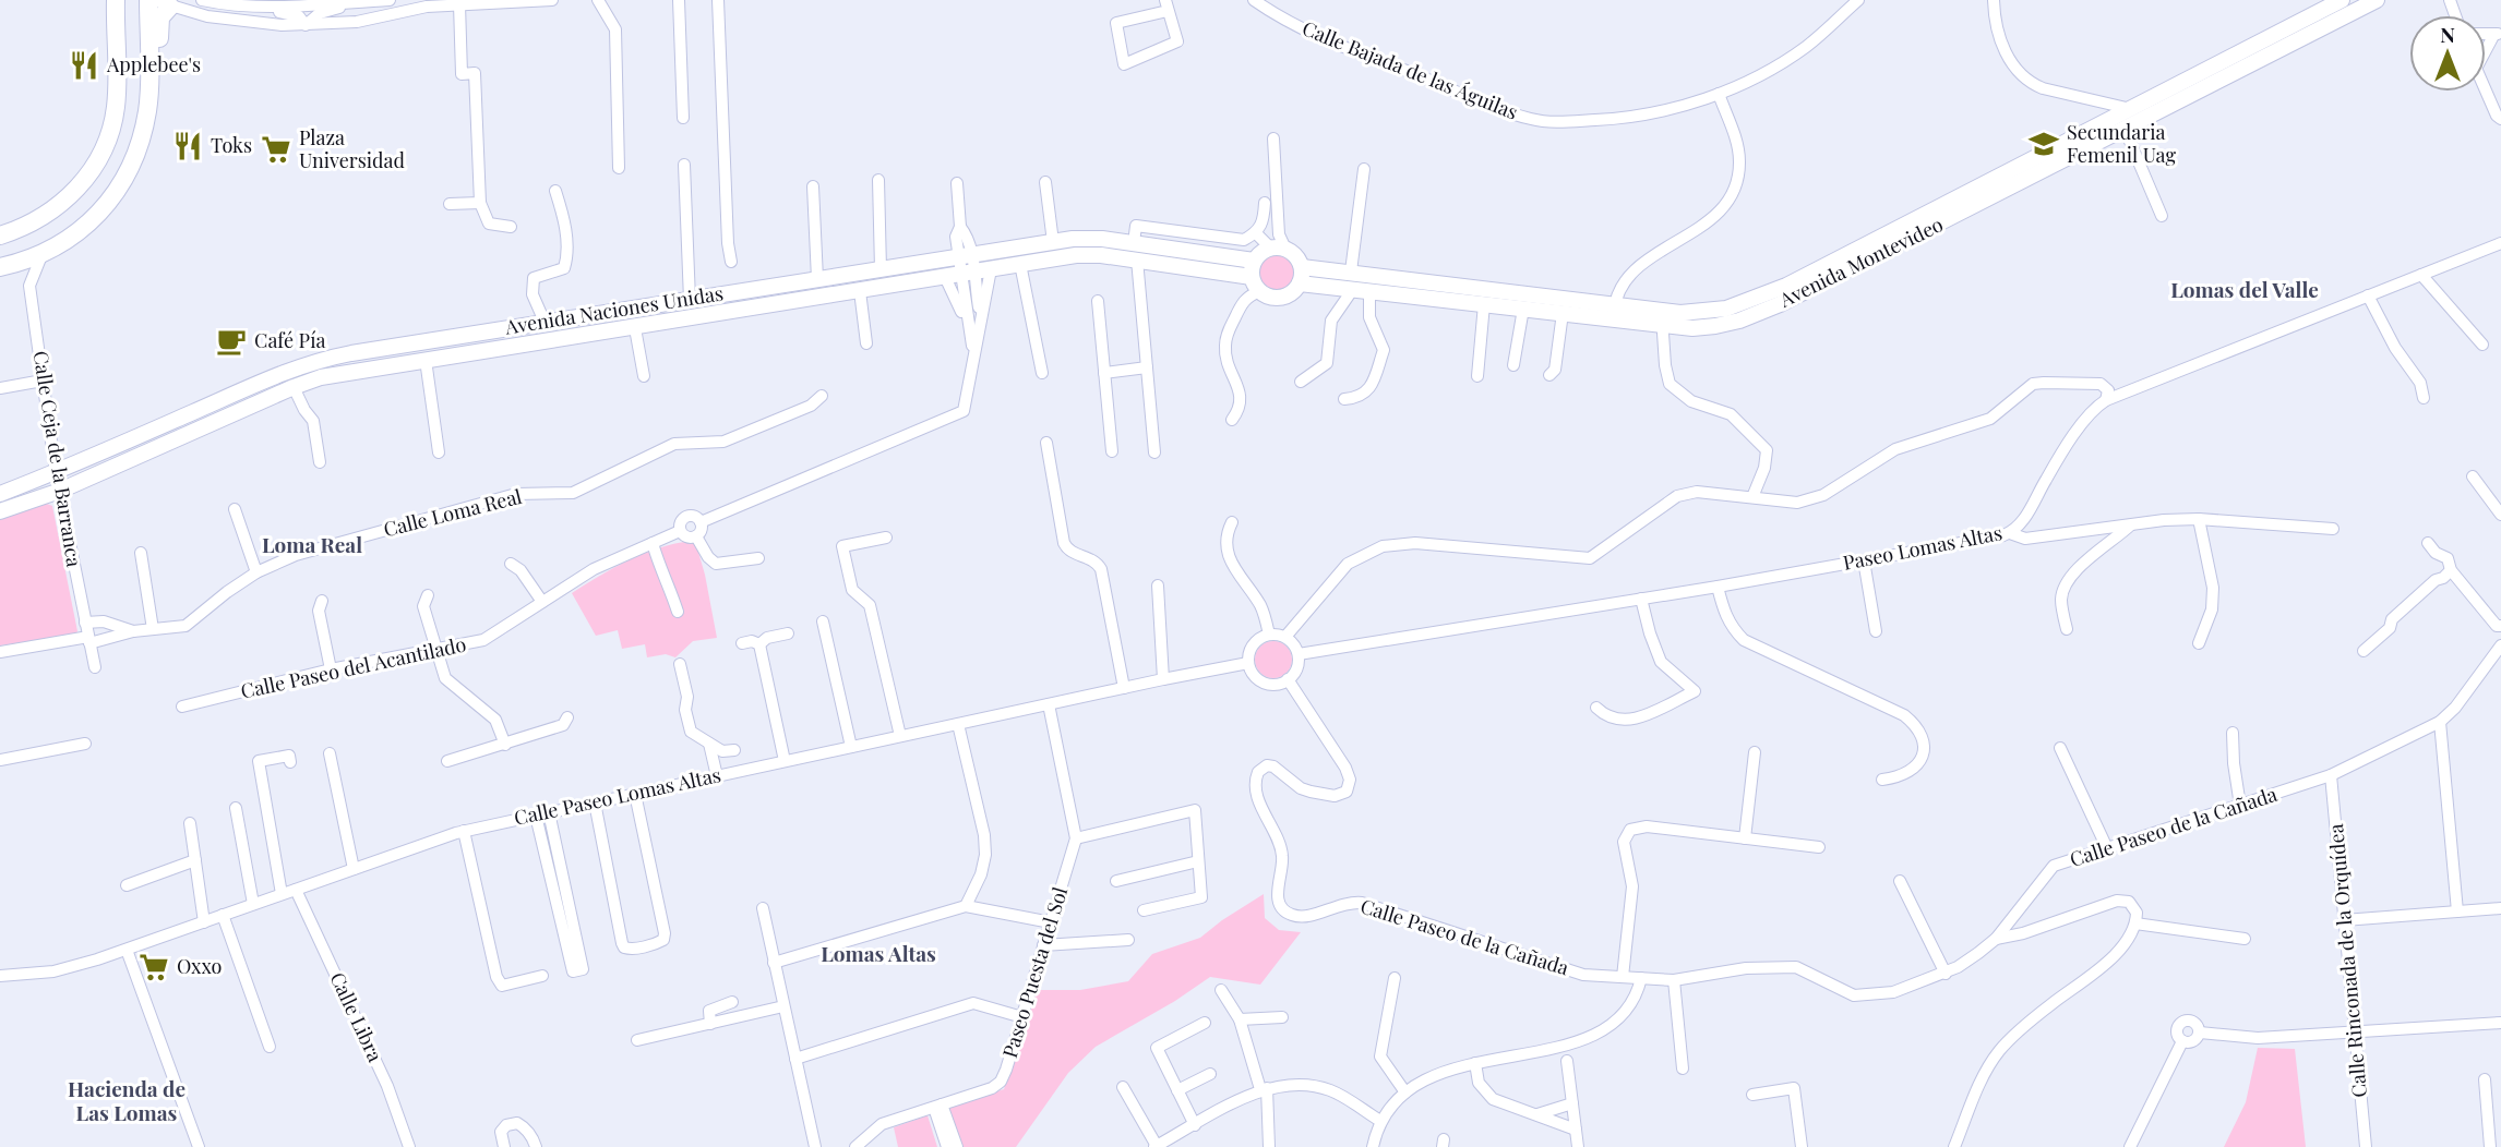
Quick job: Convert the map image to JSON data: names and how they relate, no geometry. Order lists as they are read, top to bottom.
{
  "streets": {
    "street": [
      "Calle Bajada de las Águilas",
      "Avenida Montevideo",
      "Avenida Naciones Unidas",
      "Calle Ceja de la Barranca",
      "Calle Loma Real",
      "Paseo Lomas Altas",
      "Calle Paseo del Acantilado",
      "Calle Paseo Lomas Altas",
      "Calle Paseo de la Cañada",
      "Calle Rinconada de la Orquídea",
      "Paseo Puesta del Sol",
      "Calle Libra"
    ]
  },
  "crossings": [
    ["Avenida Montevideo", "Avenida Naciones Unidas"],
    ["Avenida Naciones Unidas", "Calle Ceja de la Barranca"],
    ["Calle Ceja de la Barranca", "Calle Loma Real"],
    ["Paseo Lomas Altas", "Calle Paseo Lomas Altas"],
    ["Paseo Lomas Altas", "Calle Paseo de la Cañada"],
    ["Calle Paseo Lomas Altas", "Calle Paseo de la Cañada"],
    ["Calle Paseo Lomas Altas", "Paseo Puesta del Sol"],
    ["Calle Paseo Lomas Altas", "Calle Libra"],
    ["Calle Paseo de la Cañada", "Calle Rinconada de la Orquídea"]
  ],
  "districts": [
    "Lomas del Valle",
    "Loma Real",
    "Lomas Altas",
    "Hacienda de Las Lomas"
  ],
  "places": {
    "restaurant": ["Applebee's", "Toks"],
    "school or university": ["Secundaria Femenil Uag"],
    "supermarket": ["Plaza Universidad", "Oxxo"],
    "cafe": ["Café Pía"]
  },
  "north": "top"
}
